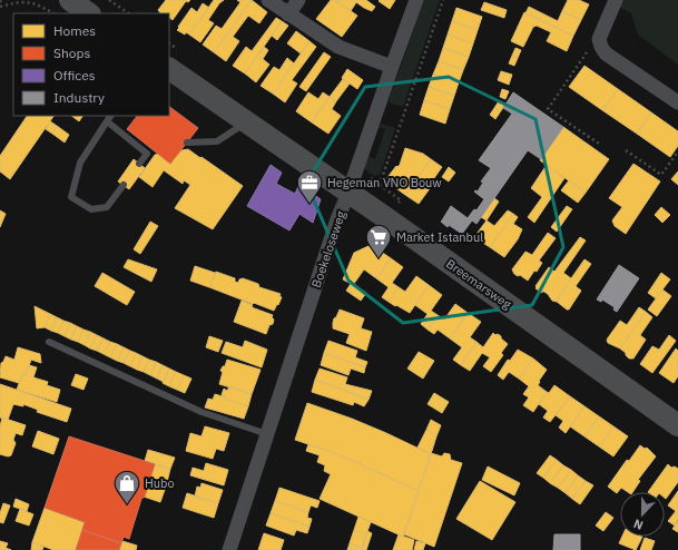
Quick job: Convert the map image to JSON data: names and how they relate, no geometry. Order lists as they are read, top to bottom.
{
  "streets": {
    "main road": ["Breemarsweg"],
    "street": ["Boekeloseweg"]
  },
  "crossings": [
    ["Boekeloseweg", "Breemarsweg"]
  ],
  "places": {
    "office": ["Hegeman VNO Bouw"],
    "supermarket": ["Market Istanbul"],
    "shop": ["Hubo"]
  },
  "legend": [
    "Homes",
    "Shops",
    "Offices",
    "Industry"
  ],
  "north": "bottom"
}
